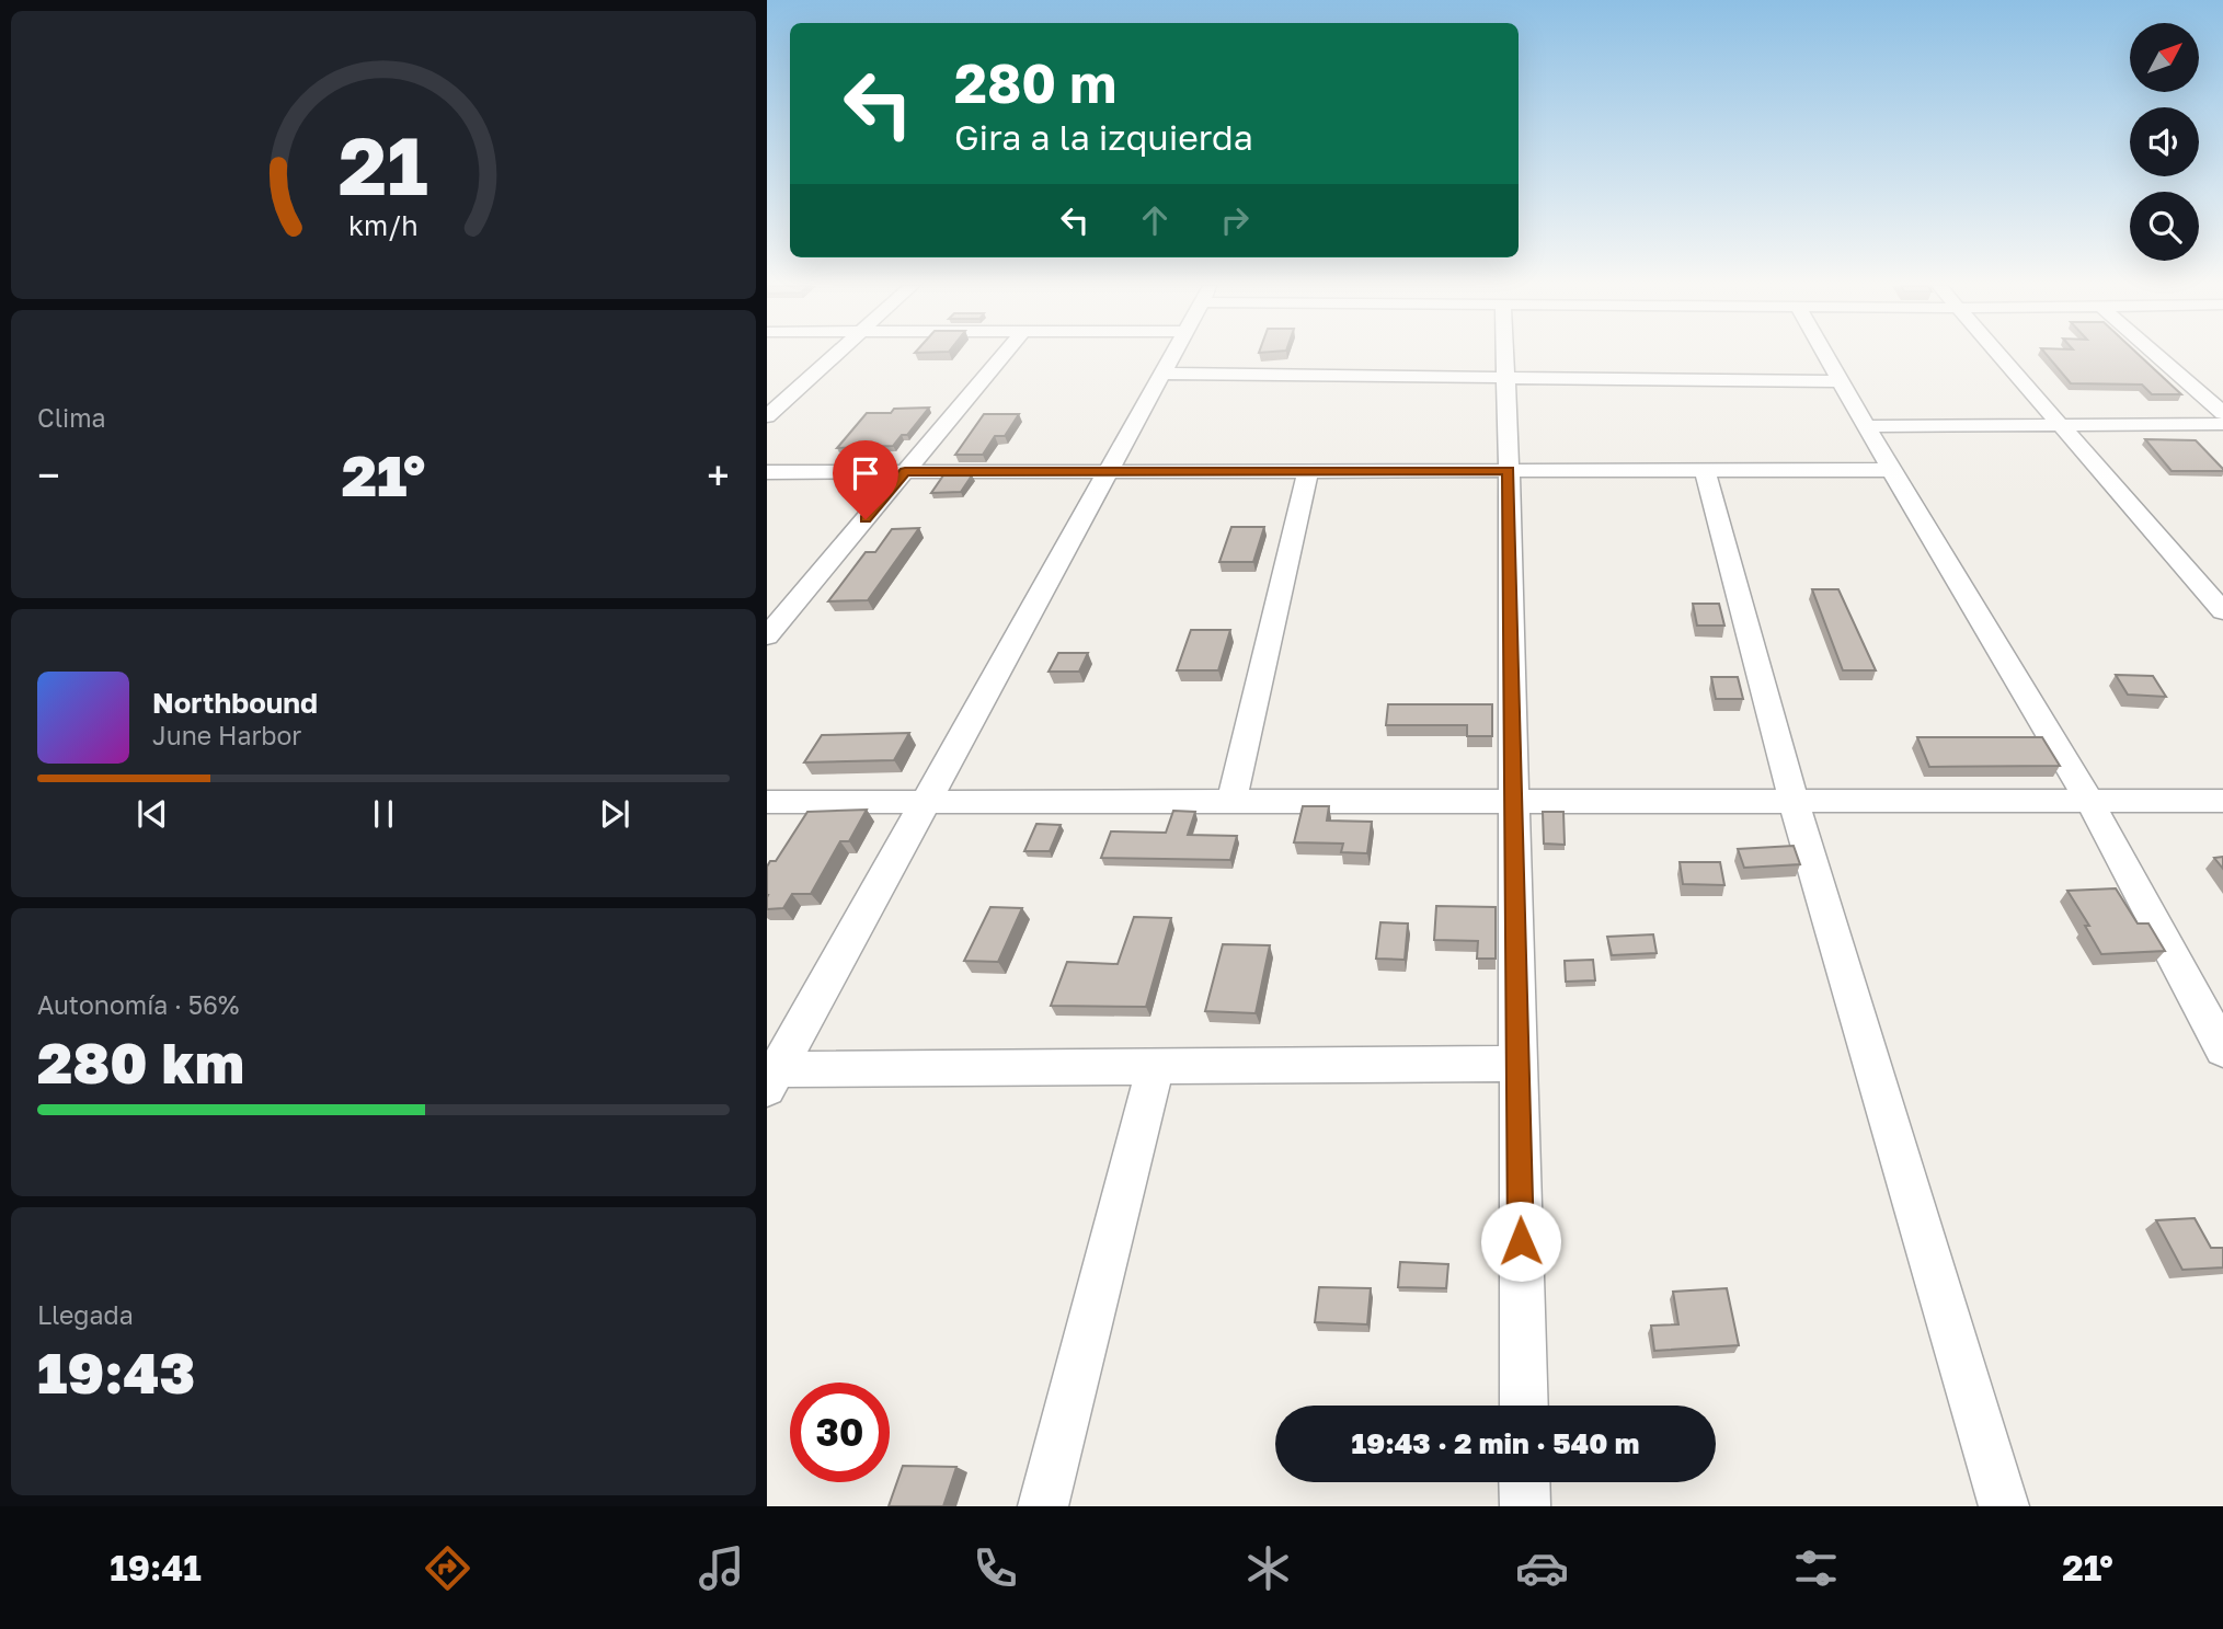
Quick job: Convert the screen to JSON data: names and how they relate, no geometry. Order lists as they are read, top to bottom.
{
  "north": "top right",
  "page": {
    "turn": ["280 m", "Gira a la izquierda"],
    "tile": [
      "Clima",
      ["Autonomía · 56%", "280 km"],
      ["Llegada", "19:43"]
    ],
    "heat": ["−", "21°", "+"],
    "song": ["Northbound", "June Harbor"],
    "limit": "30",
    "trip": "19:43 · 2 min · 540 m",
    "tabs": ["19:41", "21°"],
    "gauge": ["21", "km/h"]
  }
}
